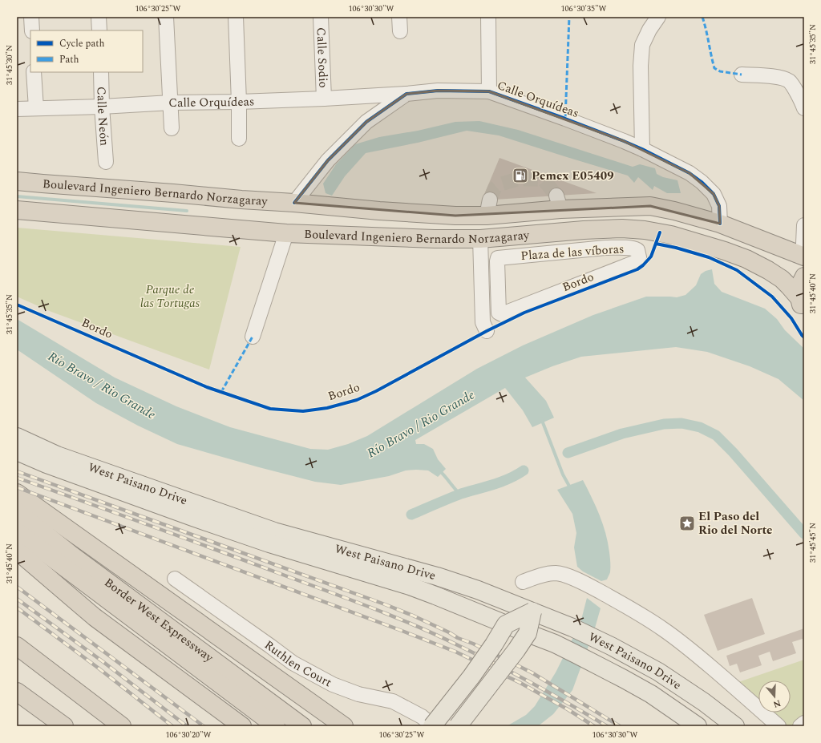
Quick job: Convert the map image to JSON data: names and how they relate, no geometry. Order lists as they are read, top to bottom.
{
  "streets": {
    "highway": ["Boulevard Ingeniero Bernardo Norzagaray", "Border West Expressway"],
    "main road": ["West Paisano Drive"],
    "street": [
      "Calle Sodio",
      "Calle Orquídeas",
      "Calle Neón",
      "Plaza de las víboras",
      "Ruthlen Court"
    ],
    "cycle path": ["Bordo"]
  },
  "crossings": [
    ["Calle Sodio", "Calle Orquídeas"],
    ["Calle Orquídeas", "Calle Neón"],
    ["Calle Orquídeas", "Boulevard Ingeniero Bernardo Norzagaray"]
  ],
  "water": ["Río Bravo / Rio Grande"],
  "parks": ["Parque de las Tortugas"],
  "places": {
    "fuel station": ["Pemex E05409"],
    "place": ["El Paso del Rio del Norte"]
  },
  "legend": ["Cycle path", "Path"],
  "north": "bottom",
  "coordinates": [
    "106°30'25\"W",
    "106°30'30\"W",
    "106°30'35\"W",
    "31°45'35\"N",
    "31°45'30\"N",
    "31°45'40\"N",
    "31°45'45\"N",
    "106°30'20\"W"
  ]
}
